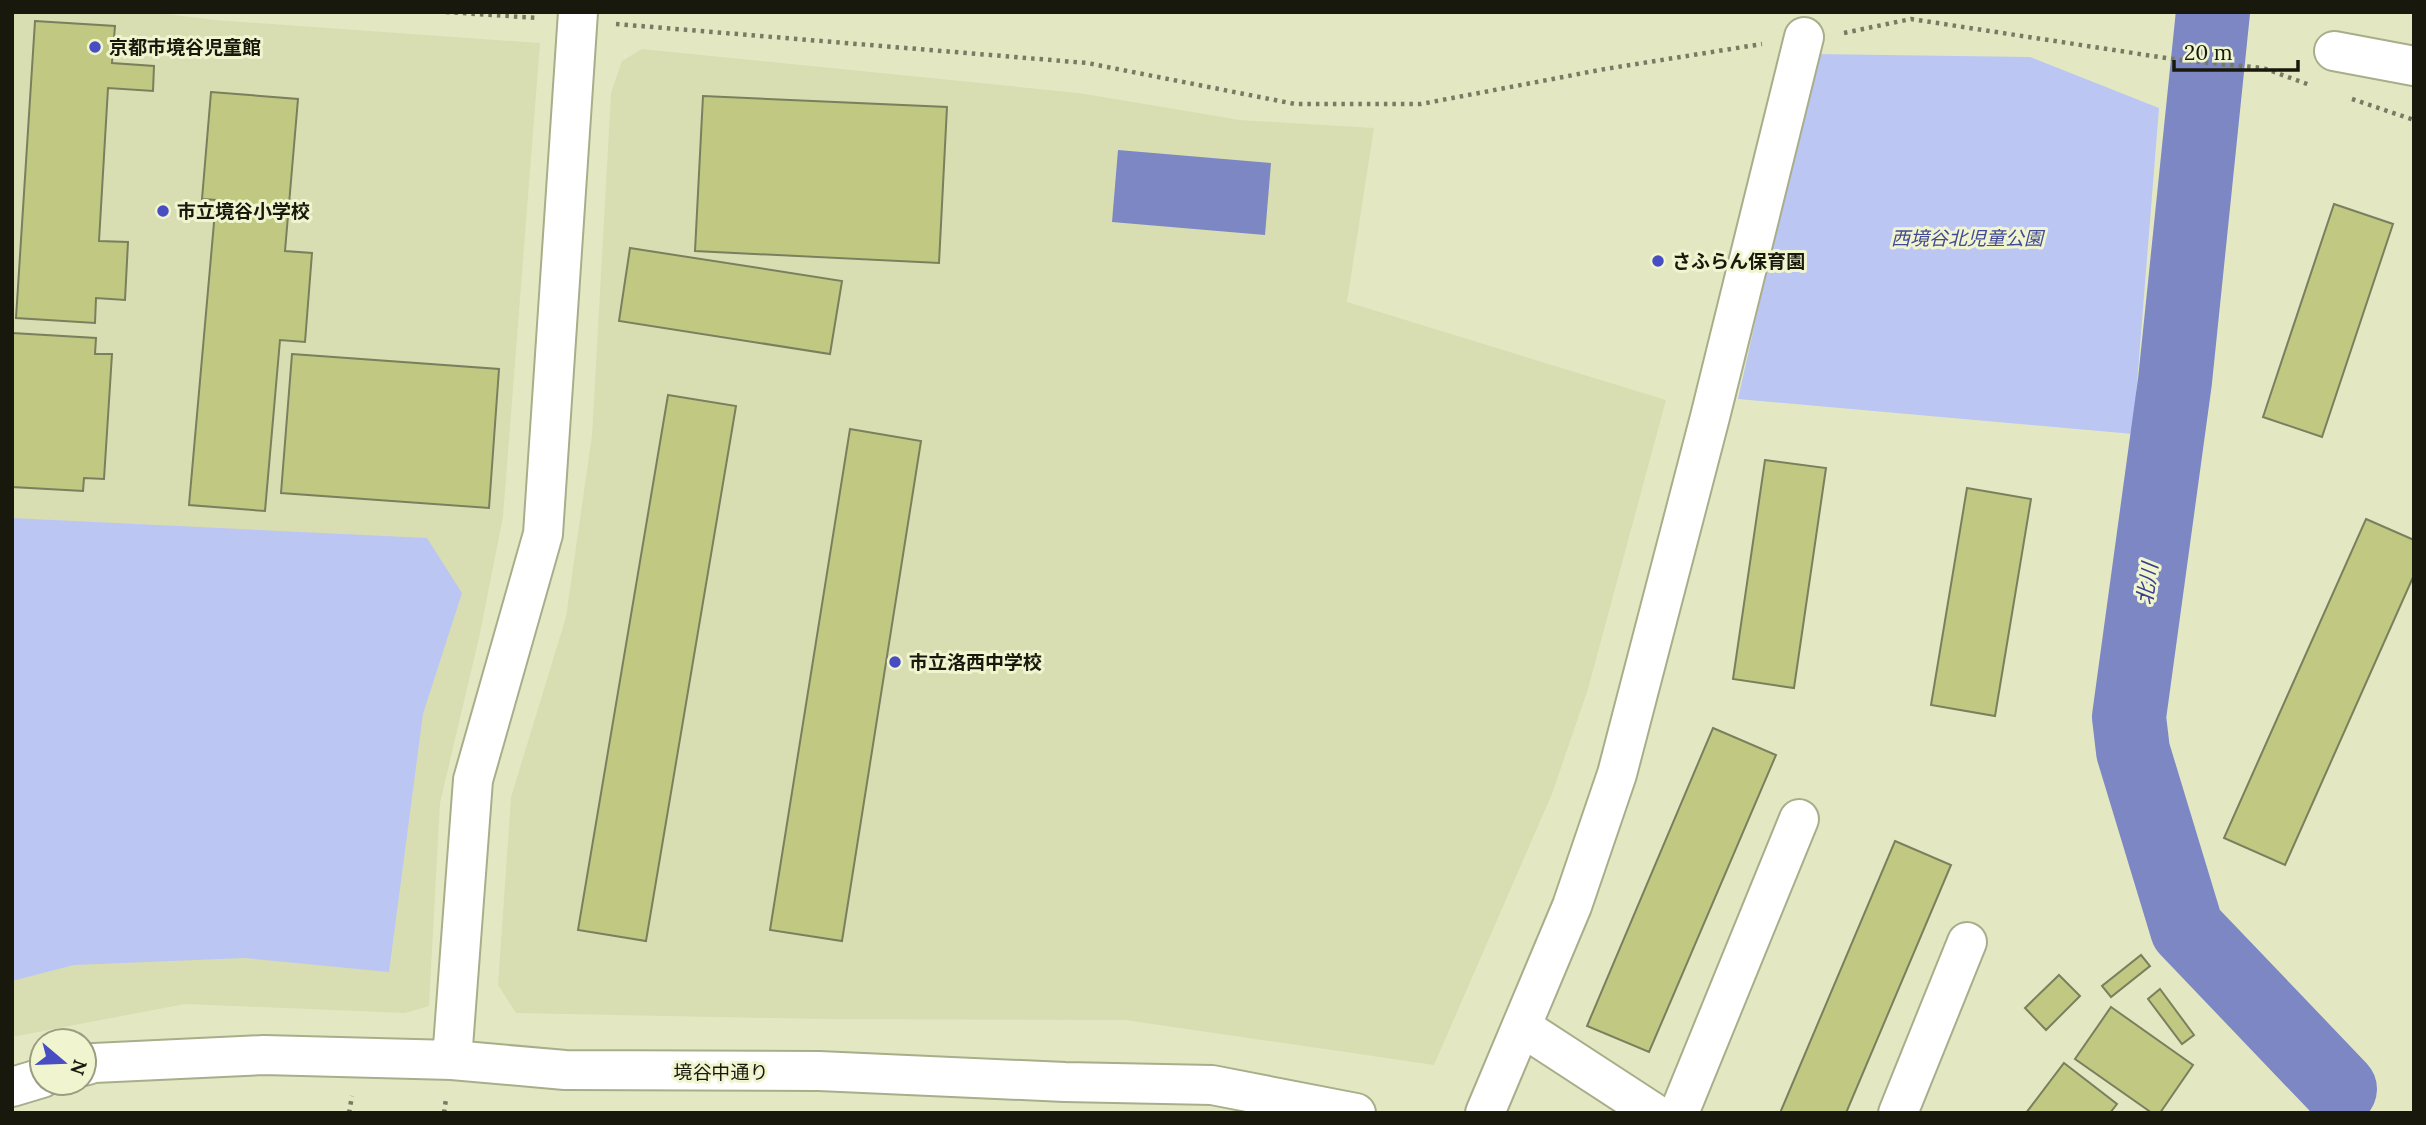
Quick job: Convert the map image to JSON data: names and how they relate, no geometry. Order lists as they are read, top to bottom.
{
  "streets": {
    "street": ["境谷中通り"]
  },
  "water": ["北川"],
  "parks": ["西境谷北児童公園"],
  "places": [
    "京都市境谷児童館",
    "市立境谷小学校",
    "さふらん保育園",
    "市立洛西中学校"
  ],
  "scale_bar": "20 m",
  "north": "right"
}
